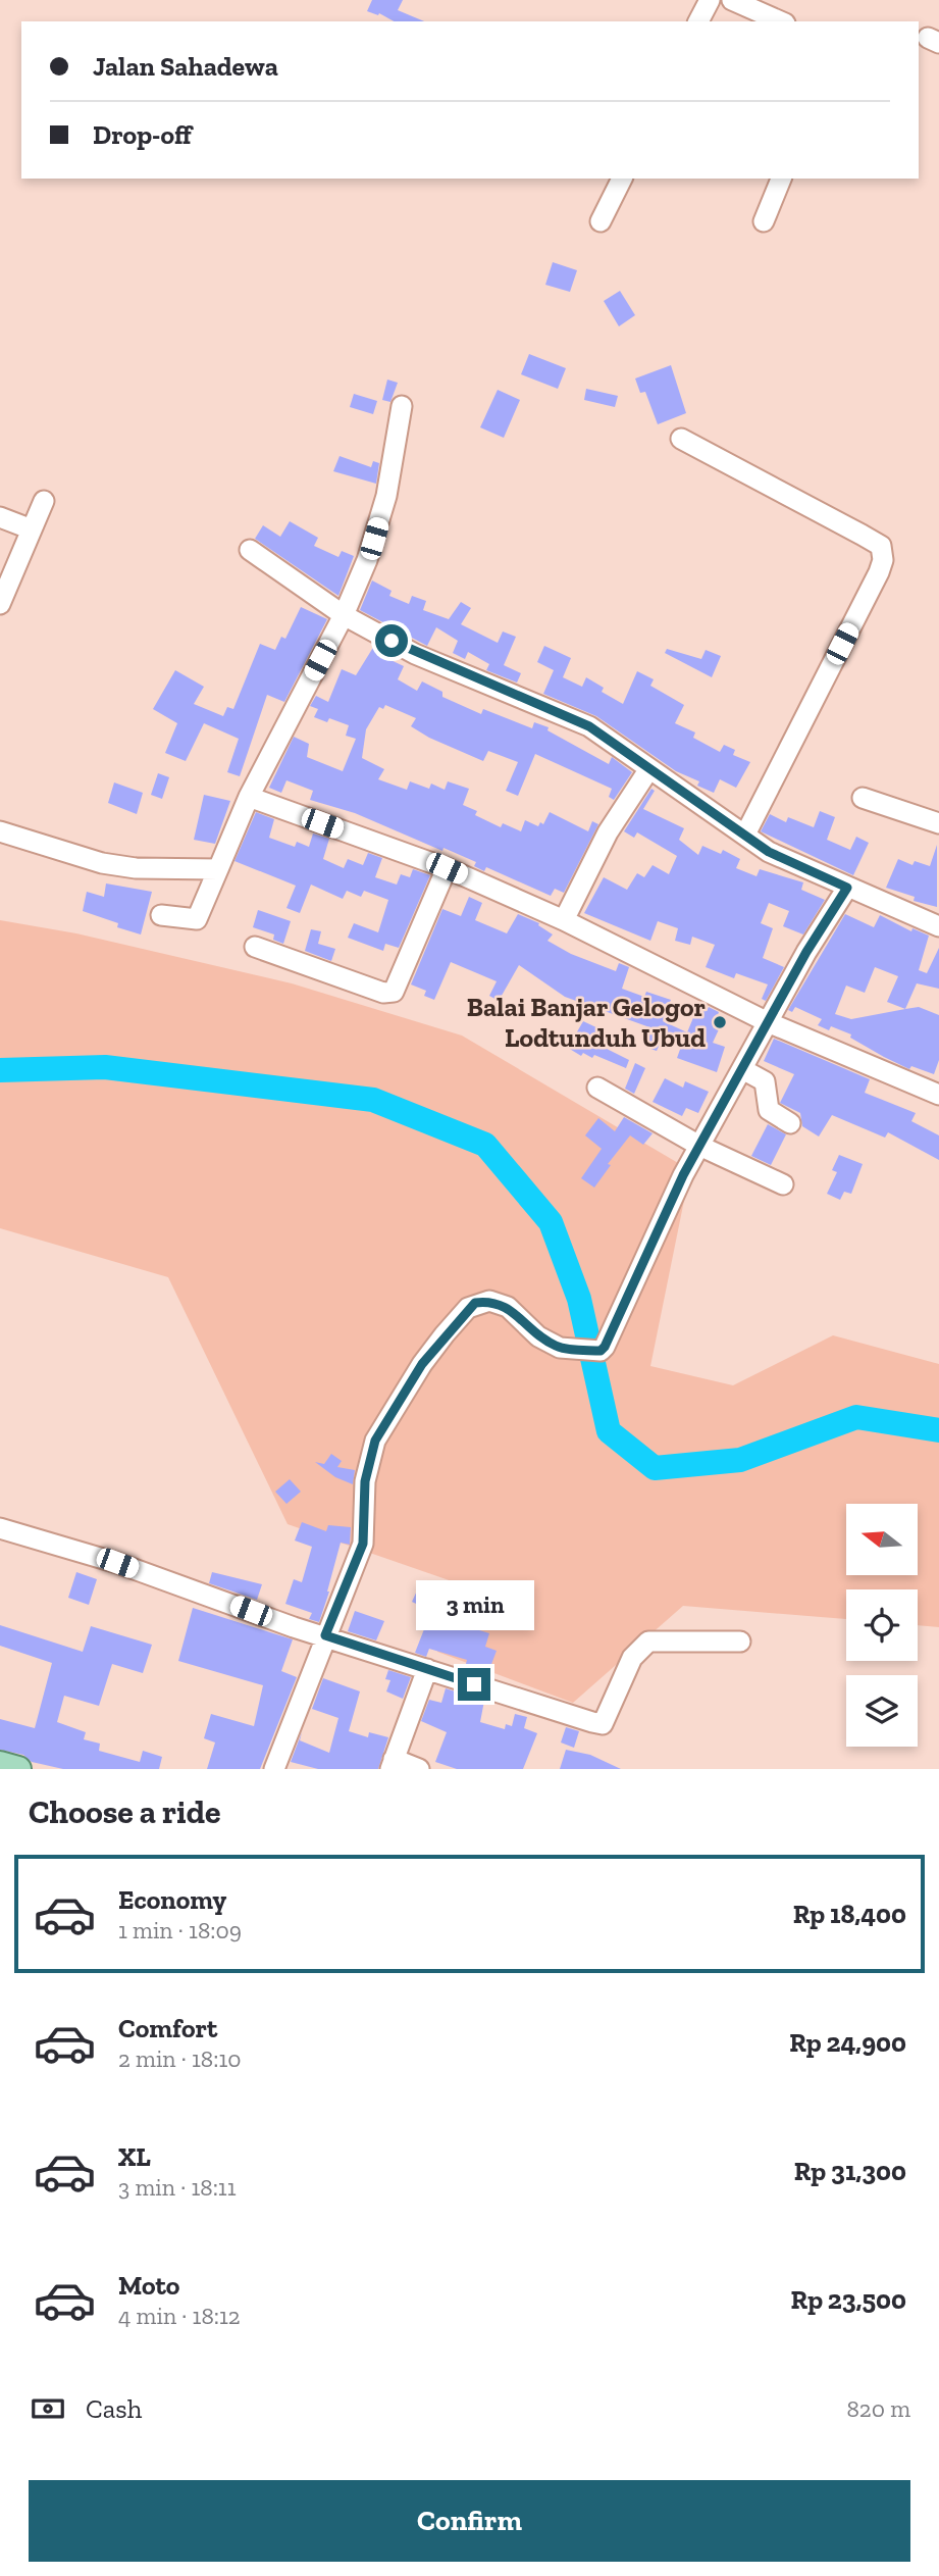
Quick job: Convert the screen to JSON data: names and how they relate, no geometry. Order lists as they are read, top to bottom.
{
  "places": ["Balai Banjar Gelogor Lodtunduh Ubud"],
  "north": "left",
  "page": {
    "banner": ["Jalan Sahadewa", "Drop-off"],
    "bubble": "3 min",
    "heading": "Choose a ride",
    "list": [
      {
        "name": "Economy",
        "note": "1 min · 18:09",
        "value": "Rp 18,400"
      },
      {
        "name": "Comfort",
        "note": "2 min · 18:10",
        "value": "Rp 24,900"
      },
      {
        "name": "XL",
        "note": "3 min · 18:11",
        "value": "Rp 31,300"
      },
      {
        "name": "Moto",
        "note": "4 min · 18:12",
        "value": "Rp 23,500"
      }
    ],
    "pay": ["Cash", "820 m"],
    "buttons": "Confirm"
  }
}
